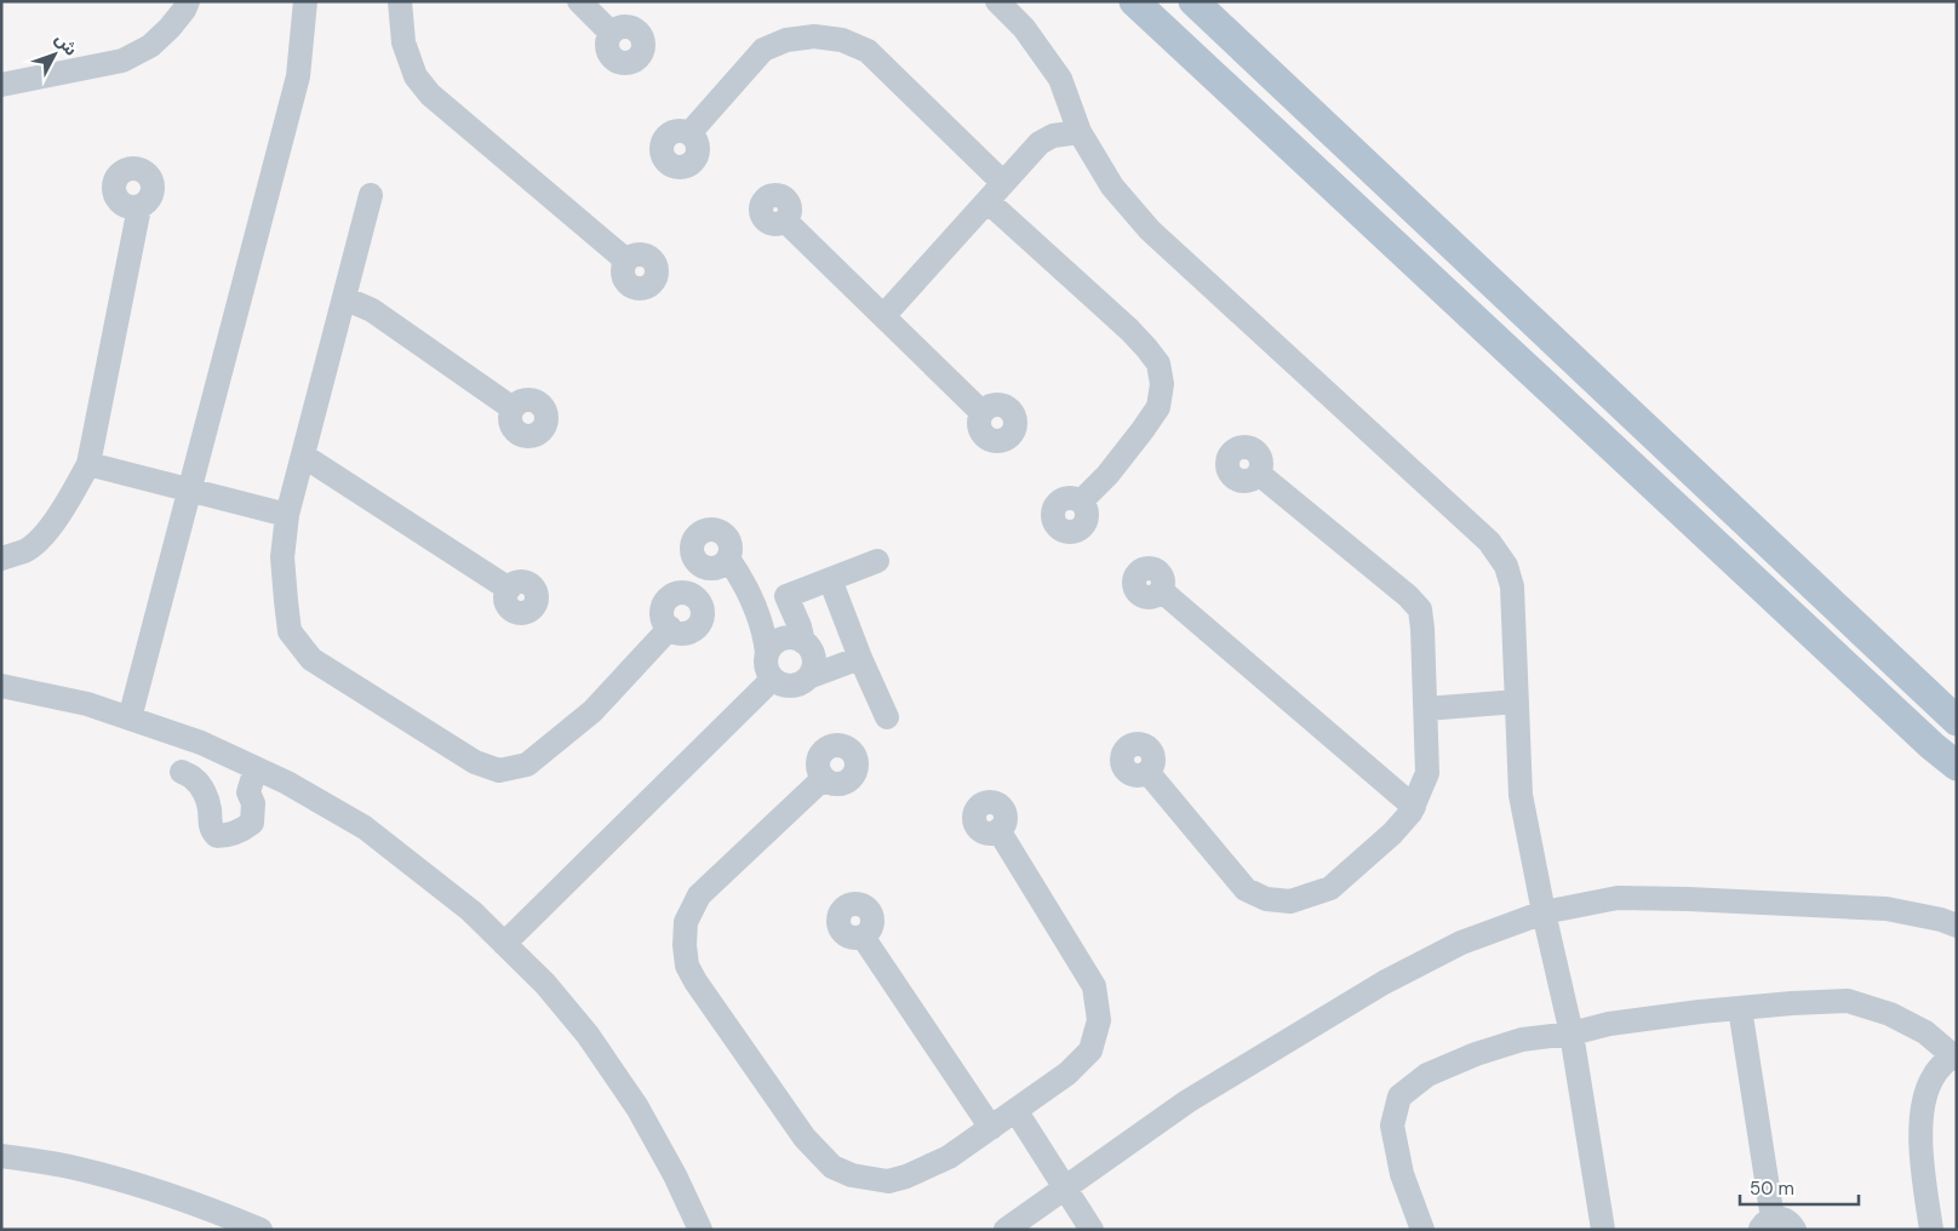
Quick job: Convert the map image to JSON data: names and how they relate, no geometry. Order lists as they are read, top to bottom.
{
  "scale_bar": "50 m",
  "north": "top right"
}
